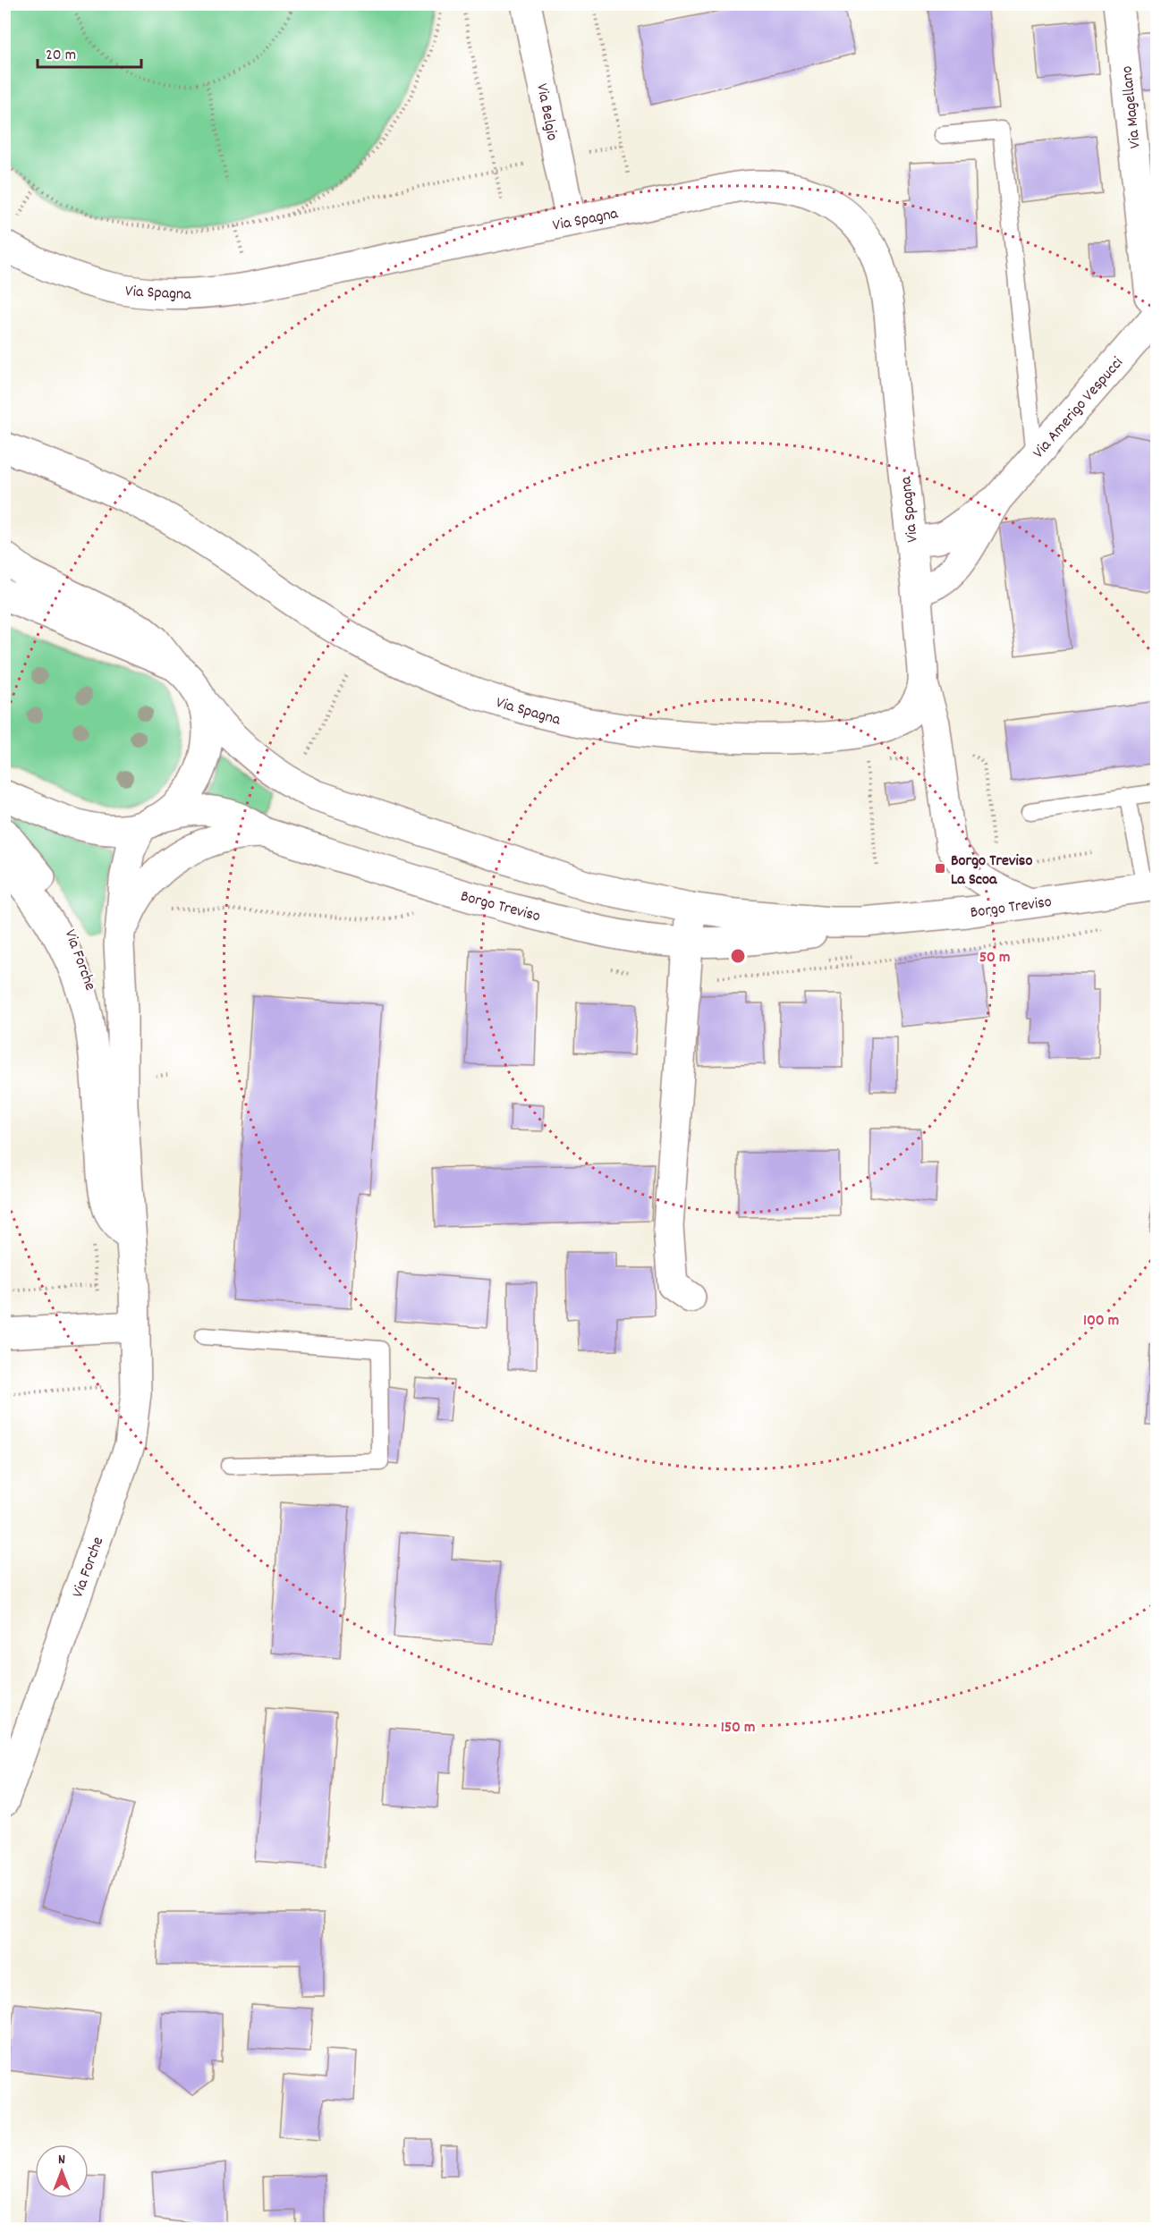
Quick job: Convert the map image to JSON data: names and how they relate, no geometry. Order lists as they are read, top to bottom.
{
  "streets": {
    "street": [
      "Via Magellano",
      "Via Belgio",
      "Via Spagna",
      "Via Amerigo Vespucci",
      "Borgo Treviso",
      "Via Forche"
    ]
  },
  "crossings": [
    ["Via Belgio", "Via Spagna"],
    ["Borgo Treviso", "Via Forche"]
  ],
  "places": {
    "transit": ["Borgo Treviso La Scoa"]
  },
  "scale_bar": "20 m",
  "north": "top",
  "rings": ["50 m", "100 m", "150 m"]
}
